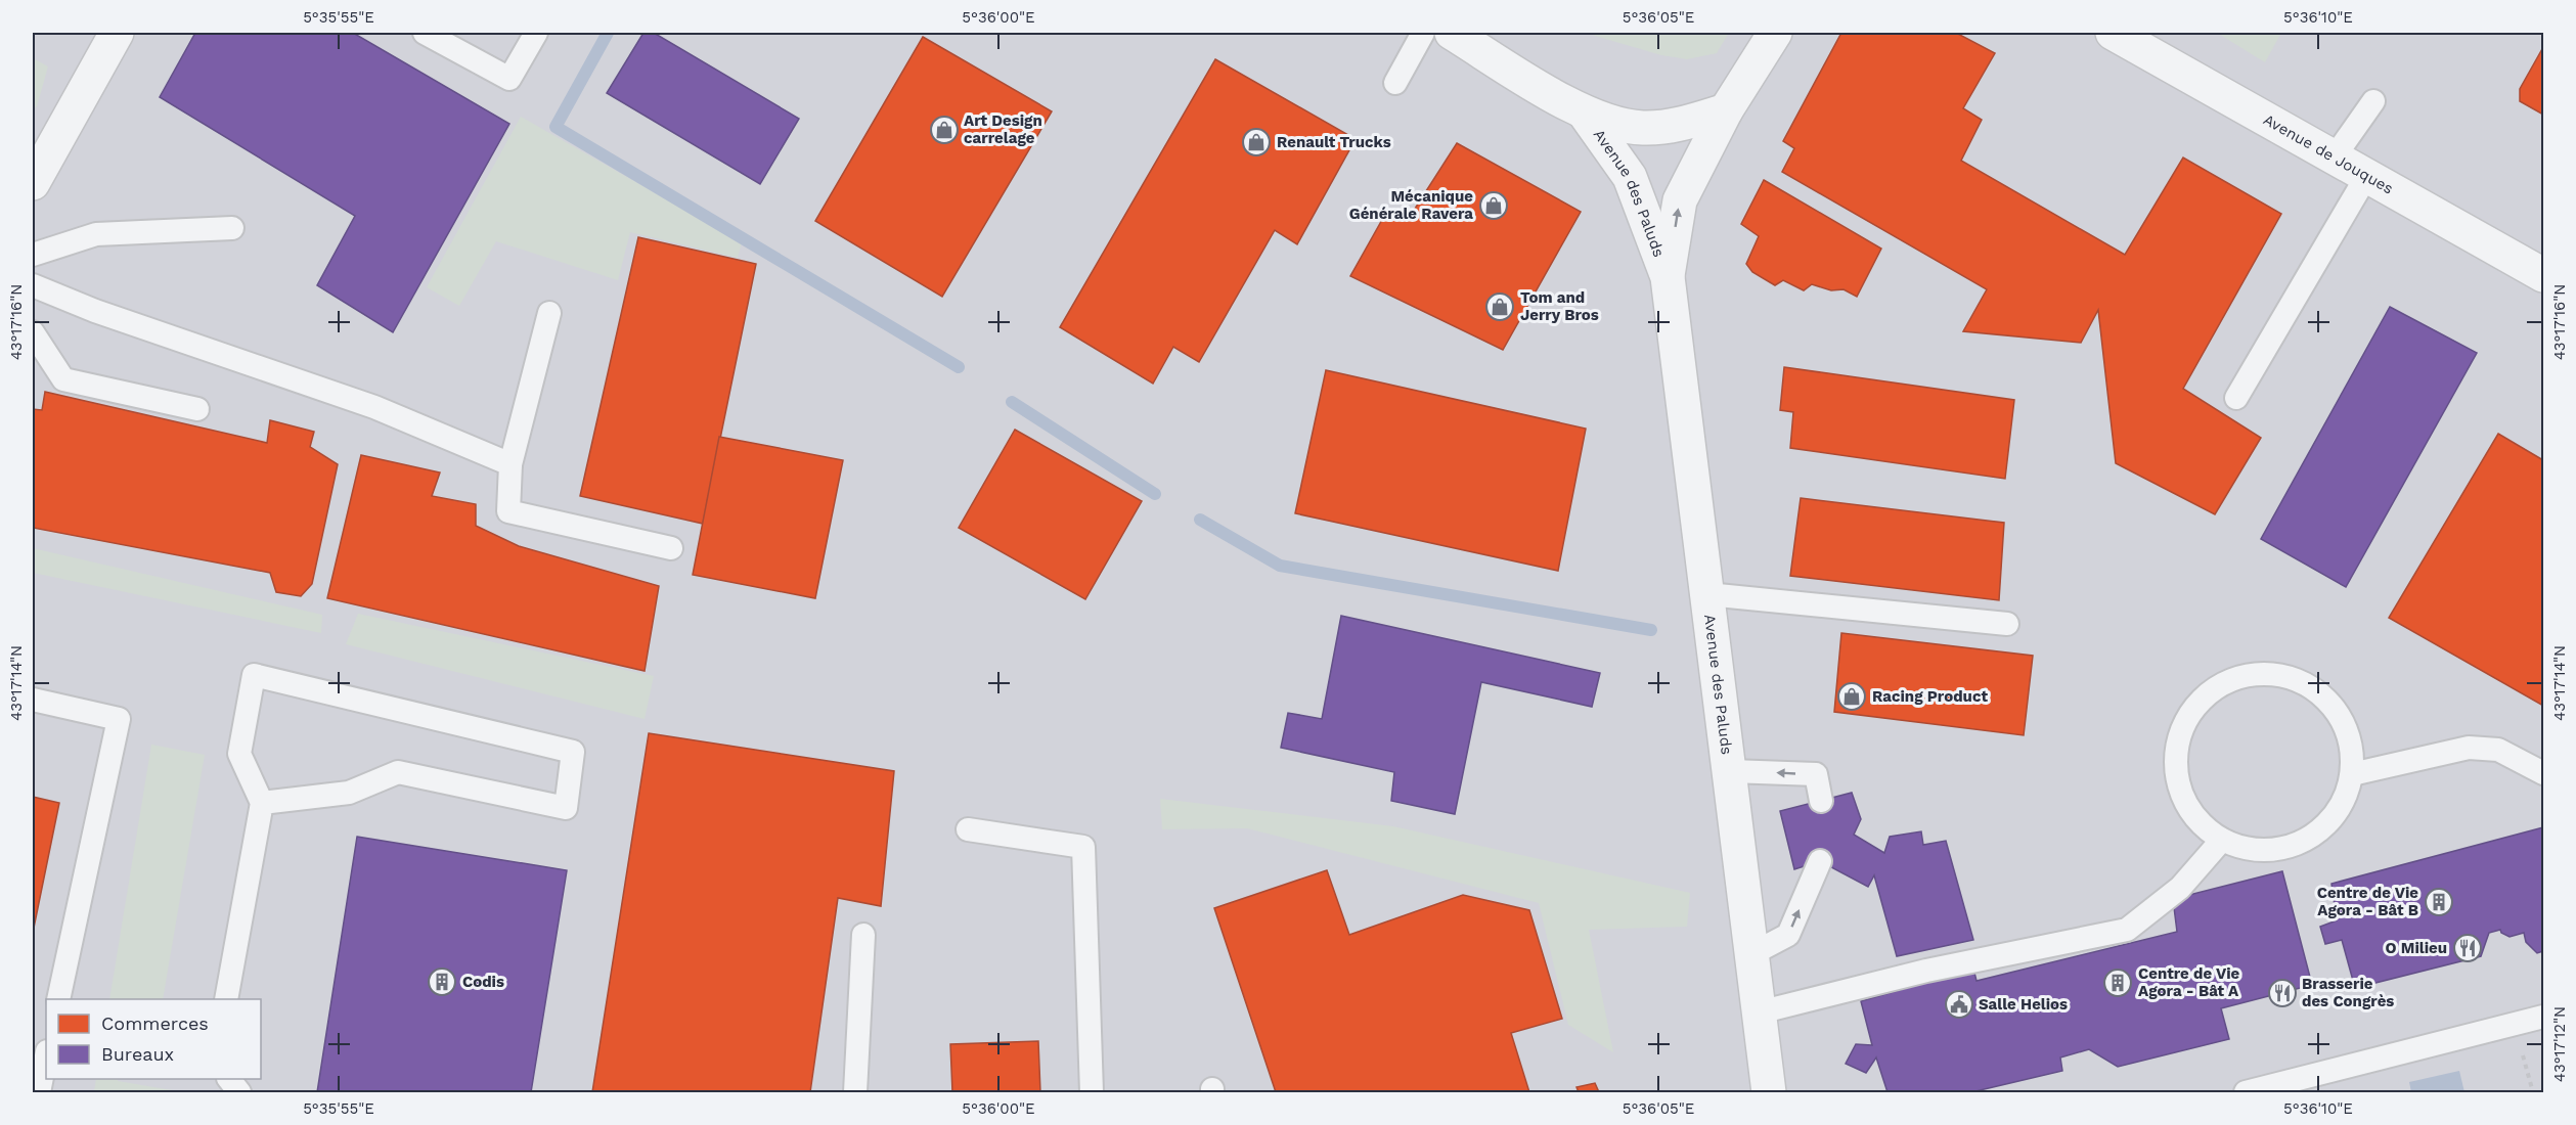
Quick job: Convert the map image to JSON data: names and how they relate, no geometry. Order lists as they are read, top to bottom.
{
  "streets": {
    "street": ["Avenue de Jouques", "Avenue des Paluds"]
  },
  "places": {
    "shop": [
      "Art Design carrelage",
      "Renault Trucks",
      "Mécanique Générale Ravera",
      "Tom and Jerry Bros",
      "Racing Product"
    ],
    "building": ["Centre de Vie Agora - Bât B", "Codis", "Centre de Vie Agora - Bât A"],
    "restaurant": ["O Milieu", "Brasserie des Congrès"],
    "public building": ["Salle Helios"]
  },
  "legend": ["Commerces", "Bureaux"],
  "coordinates": [
    "5°35'55\"E",
    "5°36'00\"E",
    "5°36'05\"E",
    "5°36'10\"E",
    "43°17'16\"N",
    "43°17'14\"N",
    "43°17'12\"N"
  ]
}
